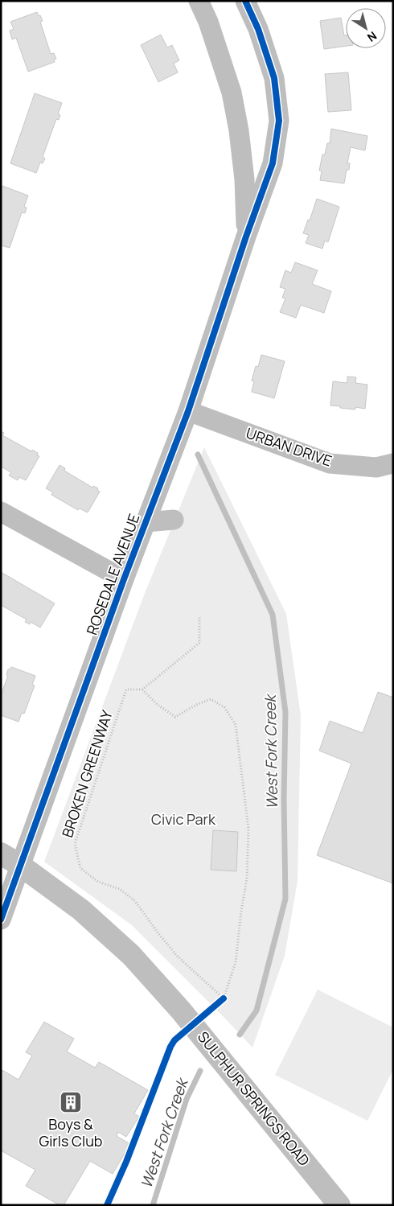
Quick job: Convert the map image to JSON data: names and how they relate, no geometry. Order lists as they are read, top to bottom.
{
  "streets": {
    "street": ["URBAN DRIVE", "ROSEDALE AVENUE", "SULPHUR SPRINGS ROAD"],
    "path": ["BROKEN GREENWAY"]
  },
  "crossings": [
    ["URBAN DRIVE", "ROSEDALE AVENUE"],
    ["ROSEDALE AVENUE", "SULPHUR SPRINGS ROAD"]
  ],
  "water": ["West Fork Creek"],
  "parks": ["Civic Park"],
  "places": {
    "building": ["Boys & Girls Club"]
  },
  "north": "bottom right"
}
